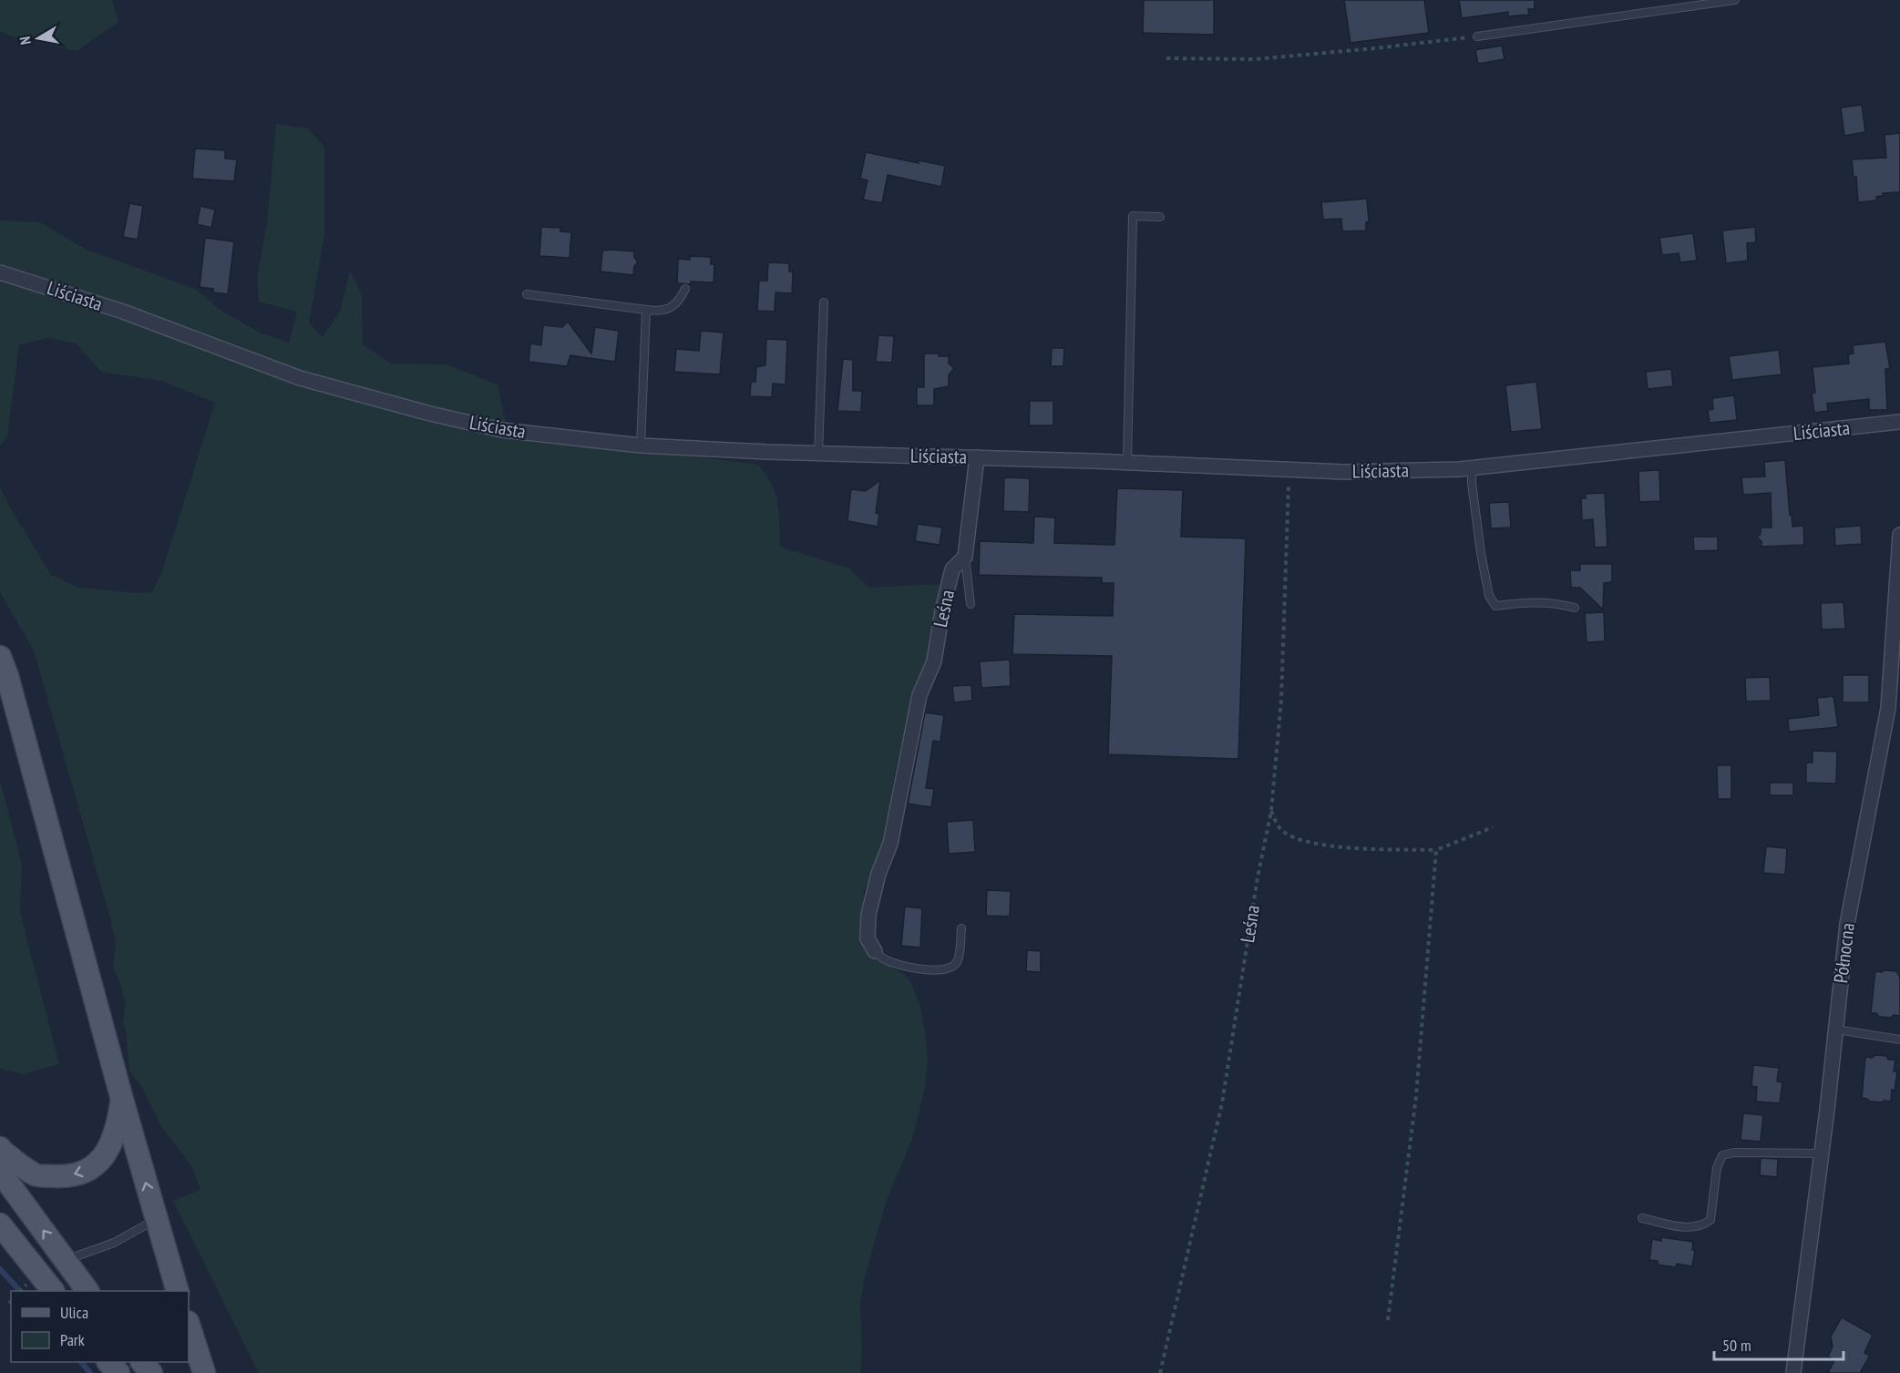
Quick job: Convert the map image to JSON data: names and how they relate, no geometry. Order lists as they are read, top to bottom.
{
  "streets": {
    "street": ["Liściasta", "Leśna", "Północna"]
  },
  "crossings": [
    ["Liściasta", "Leśna"]
  ],
  "legend": ["Ulica", "Park"],
  "scale_bar": "50 m",
  "north": "left"
}
